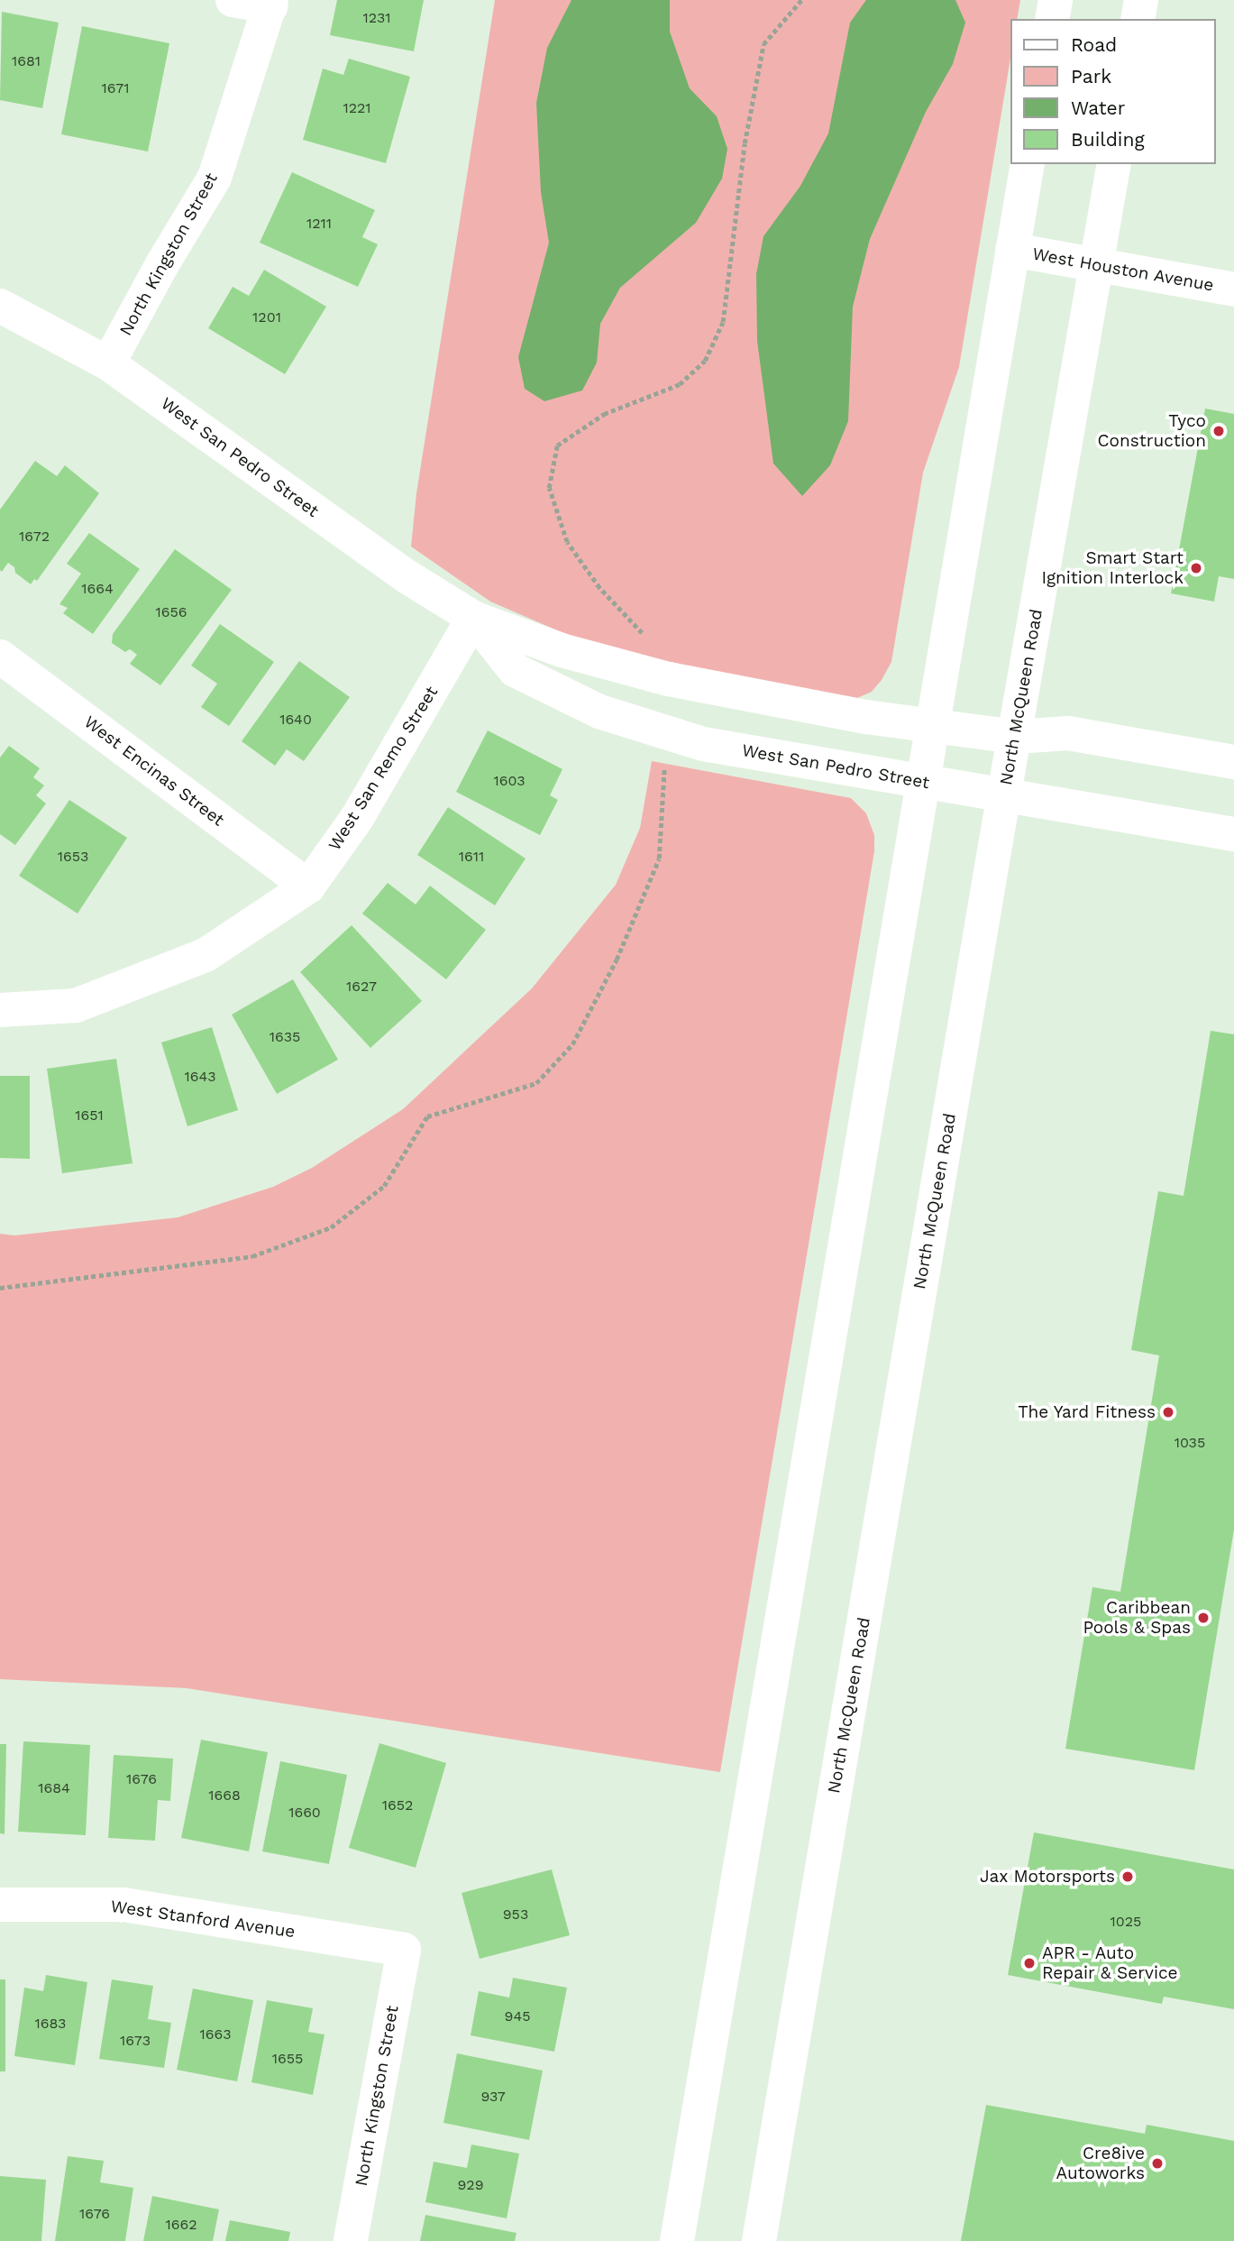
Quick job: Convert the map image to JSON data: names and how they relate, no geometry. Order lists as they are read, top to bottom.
{
  "streets": {
    "street": [
      "North Kingston Street",
      "West Houston Avenue",
      "West San Pedro Street",
      "North McQueen Road",
      "West San Remo Street",
      "West Encinas Street",
      "West Stanford Avenue"
    ]
  },
  "crossings": [
    ["North Kingston Street", "West San Pedro Street"],
    ["North Kingston Street", "West Stanford Avenue"],
    ["West Houston Avenue", "North McQueen Road"],
    ["West San Pedro Street", "North McQueen Road"],
    ["West San Pedro Street", "West San Remo Street"],
    ["West San Remo Street", "West Encinas Street"]
  ],
  "places": [
    "Tyco Construction",
    "Smart Start Ignition Interlock",
    "The Yard Fitness",
    "Caribbean Pools & Spas",
    "Jax Motorsports",
    "APR - Auto Repair & Service",
    "Cre8ive Autoworks"
  ],
  "house_numbers": [
    "1231",
    "1681",
    "1671",
    "1221",
    "1211",
    "1201",
    "1672",
    "1664",
    "1656",
    "1640",
    "1603",
    "1653",
    "1611",
    "1627",
    "1635",
    "1643",
    "1651",
    "1035",
    "1676",
    "1684",
    "1668",
    "1652",
    "1660",
    "953",
    "1025",
    "945",
    "1683",
    "1663",
    "1673",
    "1655",
    "937",
    "929",
    "1676",
    "1662"
  ],
  "legend": [
    "Road",
    "Park",
    "Water",
    "Building"
  ]
}
